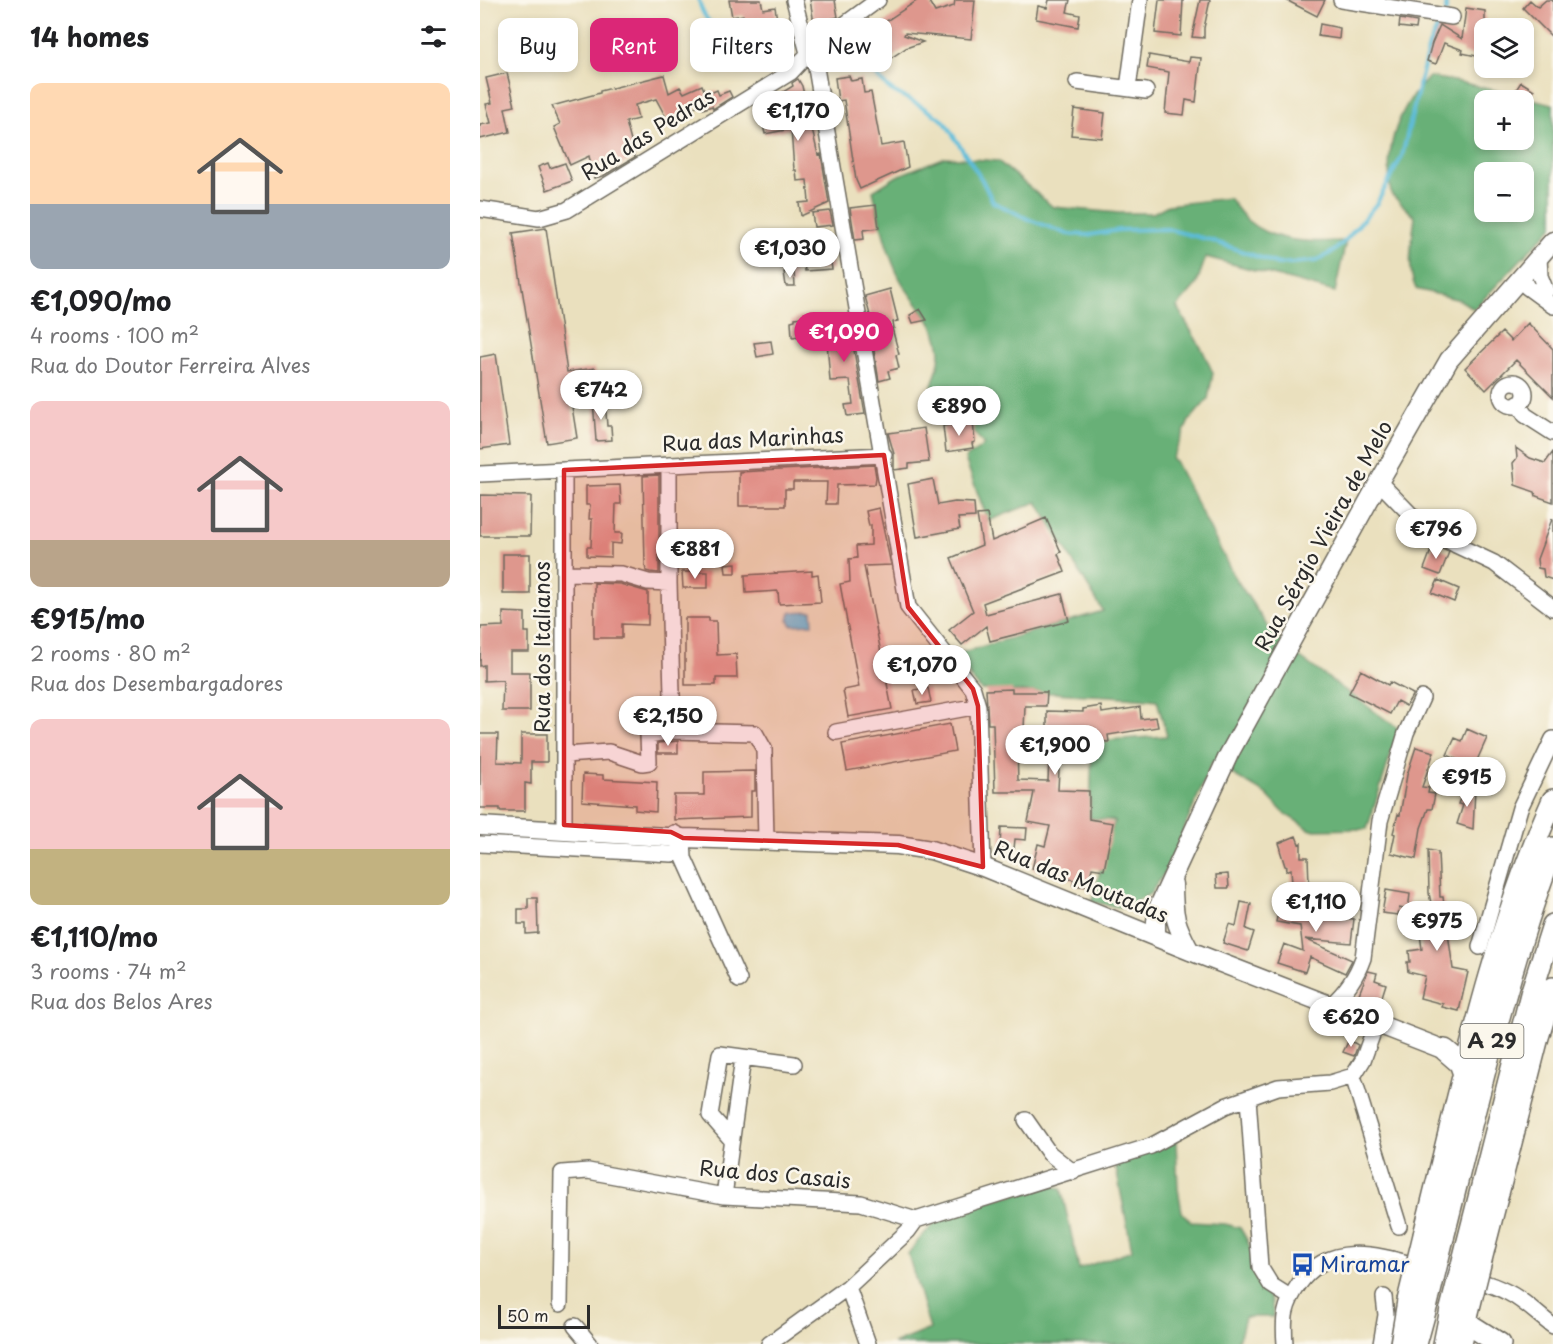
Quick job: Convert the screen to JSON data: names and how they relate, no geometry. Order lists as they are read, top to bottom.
{
  "streets": {
    "highway": ["A 29"],
    "main road": ["Rua Sérgio Vieira de Melo", "Rua das Moutadas"],
    "street": [
      "Rua das Pedras",
      "Rua das Marinhas",
      "Rua dos Italianos",
      "Rua dos Casais"
    ]
  },
  "crossings": [
    ["Rua das Marinhas", "Rua dos Italianos"],
    ["Rua Sérgio Vieira de Melo", "Rua das Moutadas"],
    ["Rua dos Italianos", "Rua das Moutadas"]
  ],
  "places": {
    "bus stop": ["Miramar"]
  },
  "scale_bar": "50 m",
  "page": {
    "heading": "14 homes",
    "map_buttons": ["+", "−"],
    "chip": [
      "Buy",
      "Rent",
      "Filters",
      "New"
    ],
    "list": [
      {
        "name": "€1,090/mo",
        "note": "4 rooms · 100 m² · Rua do Doutor Ferreira Alves"
      },
      {
        "name": "€915/mo",
        "note": "2 rooms · 80 m² · Rua dos Desembargadores"
      },
      {
        "name": "€1,110/mo",
        "note": "3 rooms · 74 m² · Rua dos Belos Ares"
      }
    ],
    "price": [
      "€1,170",
      "€1,030",
      "€1,090",
      "€742",
      "€890",
      "€796",
      "€881",
      "€1,070",
      "€2,150",
      "€1,900",
      "€915",
      "€1,110",
      "€975",
      "€620"
    ],
    "scale": "50 m"
  }
}
